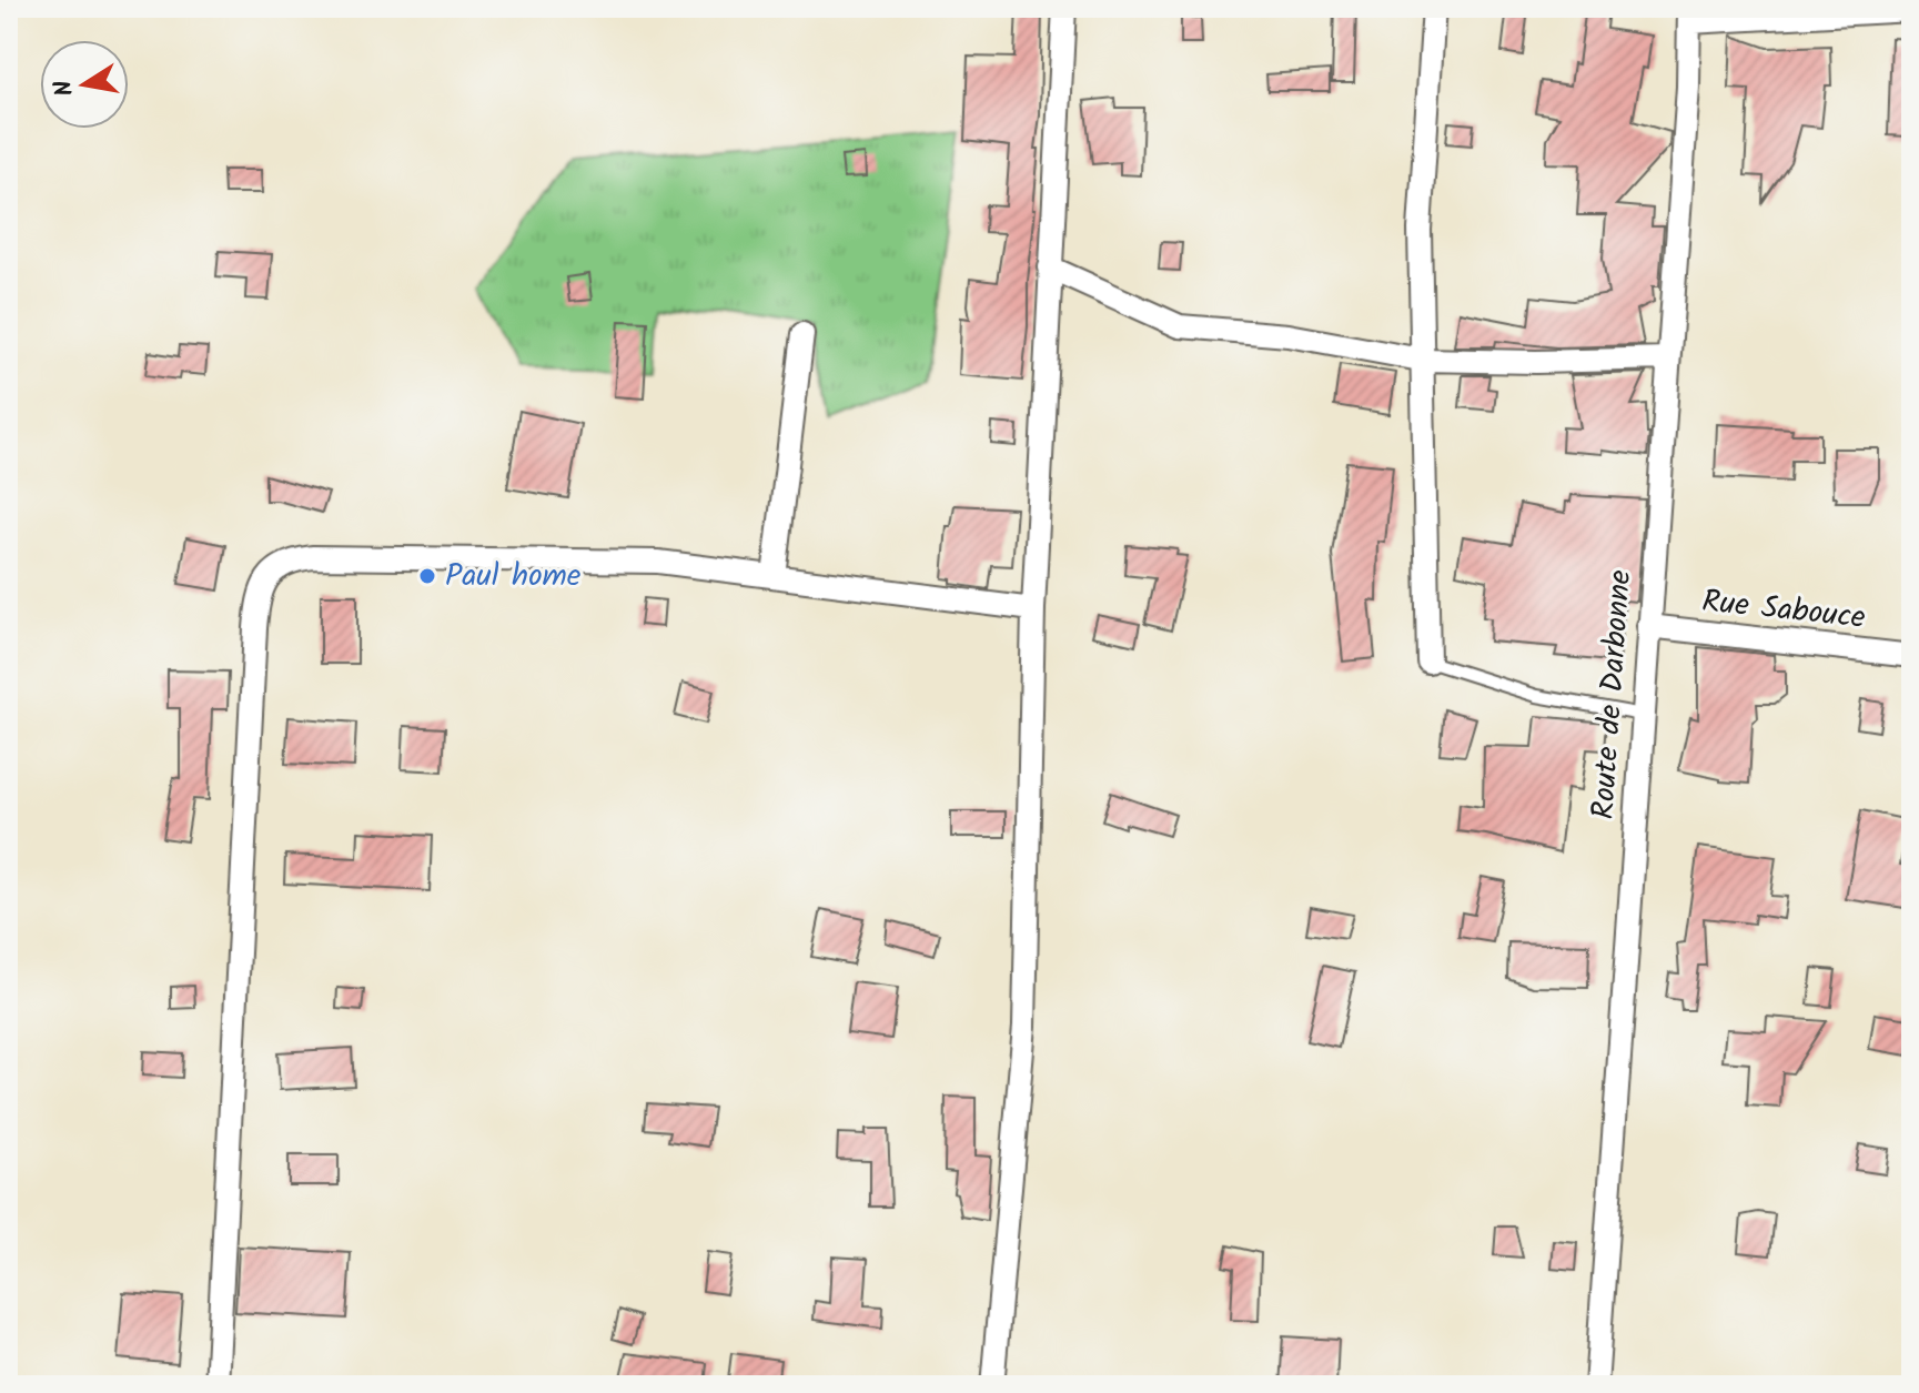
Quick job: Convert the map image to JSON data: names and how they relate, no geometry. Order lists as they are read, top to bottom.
{
  "streets": {
    "street": ["Rue Sabouce", "Route de Darbonne"]
  },
  "crossings": [
    ["Rue Sabouce", "Route de Darbonne"]
  ],
  "places": ["Paul home"],
  "north": "left"
}
